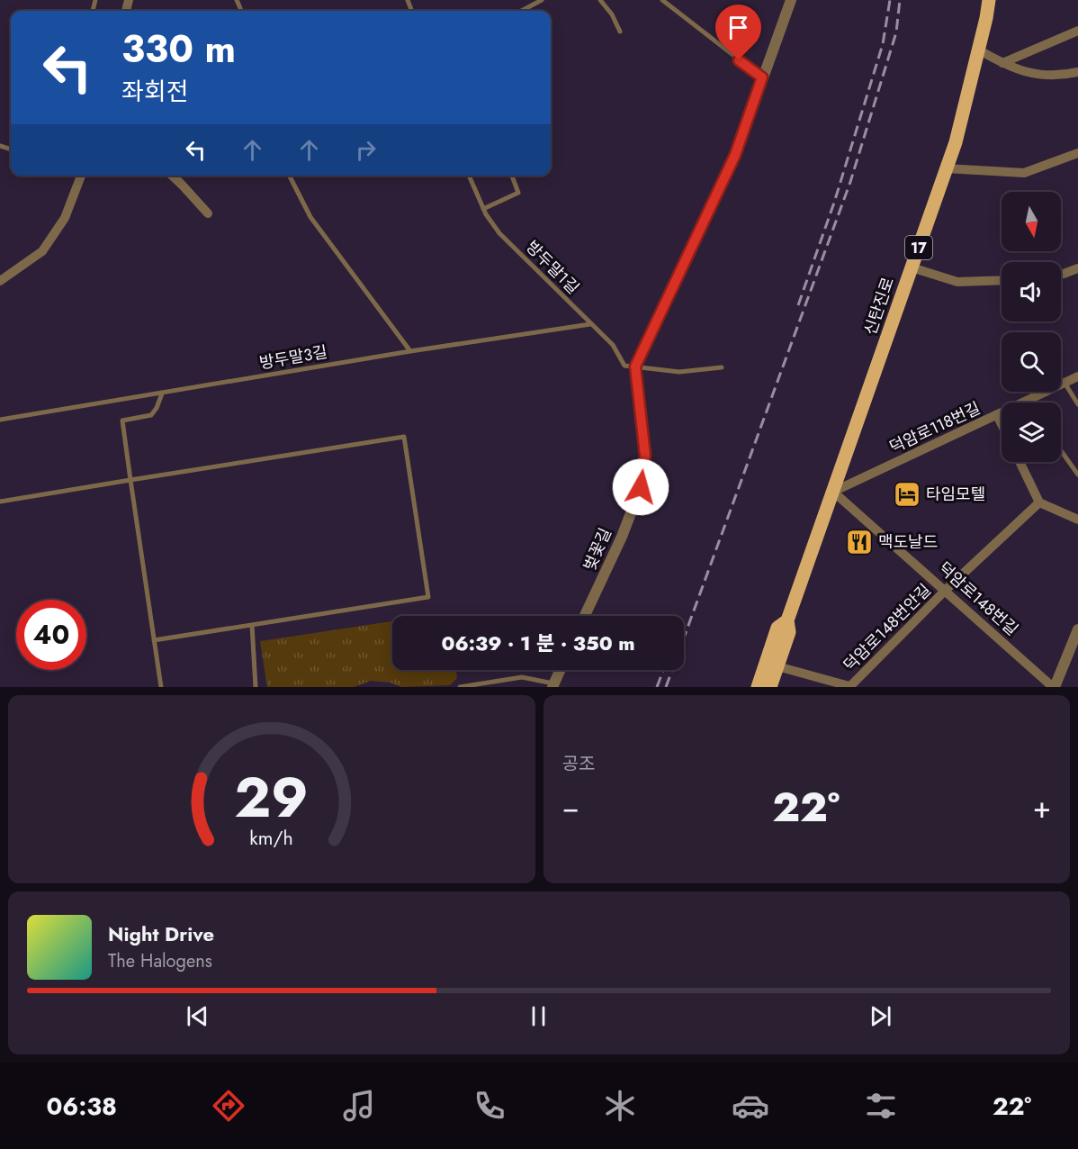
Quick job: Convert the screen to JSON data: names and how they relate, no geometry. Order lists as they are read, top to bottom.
{
  "streets": {
    "main road": ["17", "신탄진로"],
    "street": [
      "덕암로118번길",
      "벚꽃길",
      "덕암로148번길",
      "덕암로148번안길"
    ],
    "lane": ["방두말1길", "방두말3길"]
  },
  "crossings": [
    ["방두말1길", "방두말3길"],
    ["방두말1길", "벚꽃길"],
    ["신탄진로", "덕암로118번길"],
    ["신탄진로", "덕암로148번길"],
    ["덕암로118번길", "덕암로148번길"],
    ["덕암로148번길", "덕암로148번안길"]
  ],
  "places": {
    "hotel": ["타임모텔"],
    "restaurant": ["맥도날드"]
  },
  "north": "bottom",
  "page": {
    "turn": ["330 m", "좌회전"],
    "limit": "40",
    "trip": "06:39 · 1 분 · 350 m",
    "tile": "공조",
    "heat": ["−", "22°", "+"],
    "song": ["Night Drive", "The Halogens"],
    "tabs": ["06:38", "22°"],
    "gauge": ["29", "km/h"]
  }
}
